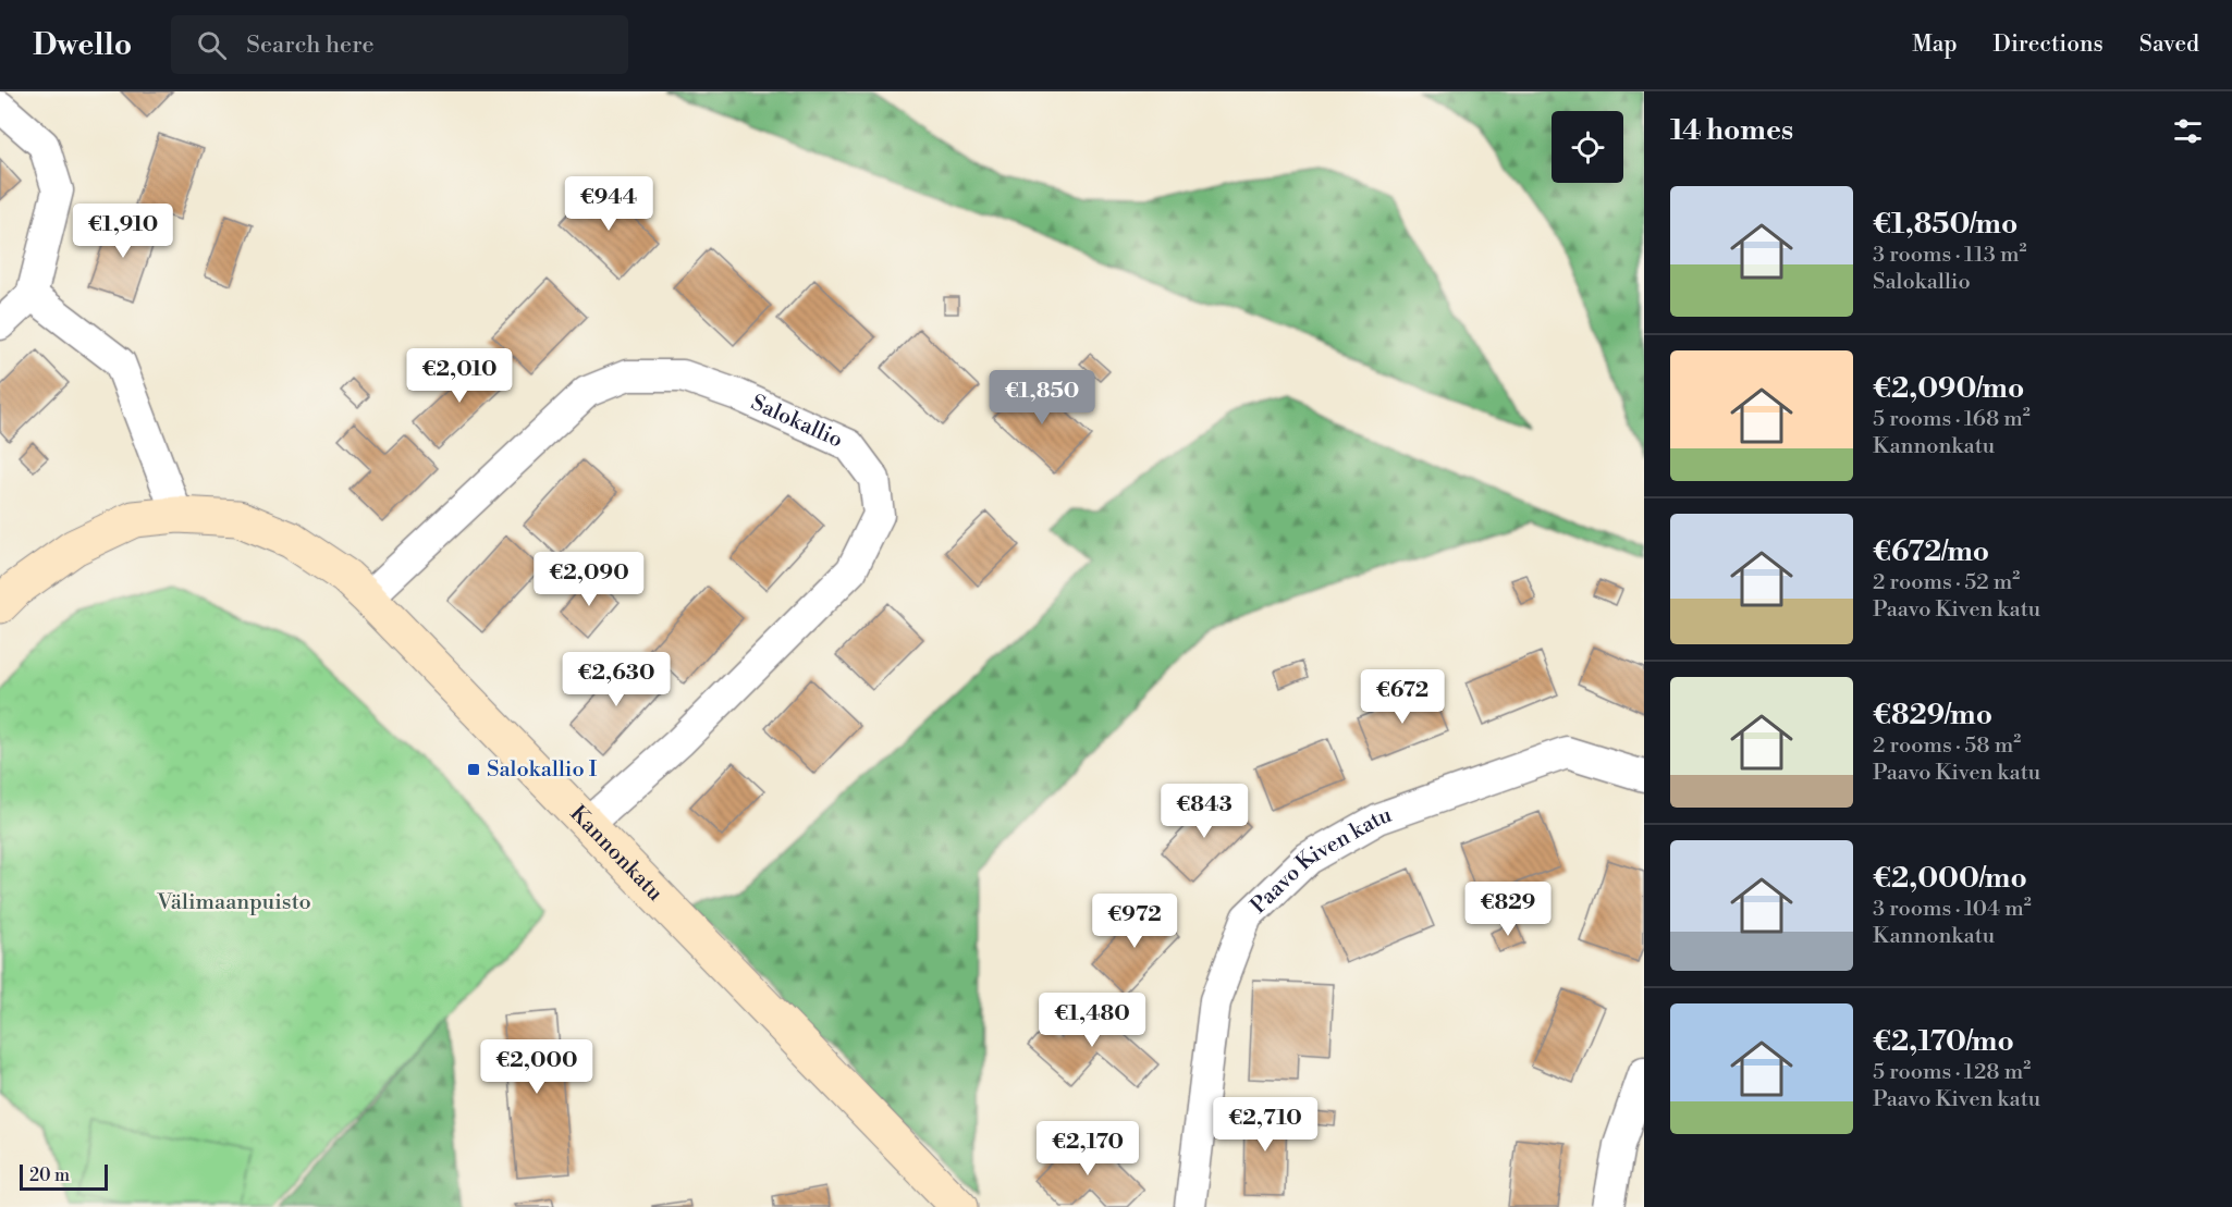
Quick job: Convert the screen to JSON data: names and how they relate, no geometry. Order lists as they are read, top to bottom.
{
  "streets": {
    "street": ["Salokallio", "Kannonkatu", "Paavo Kiven katu"]
  },
  "crossings": [
    ["Salokallio", "Kannonkatu"]
  ],
  "parks": ["Välimaanpuisto"],
  "places": {
    "transit": ["Salokallio I"]
  },
  "scale_bar": "20 m",
  "page": {
    "header": "Dwello",
    "search": "Search here",
    "nav": ["Map", "Directions", "Saved"],
    "heading": "14 homes",
    "list": [
      {
        "name": "€1,850/mo",
        "note": "3 rooms · 113 m² · Salokallio"
      },
      {
        "name": "€2,090/mo",
        "note": "5 rooms · 168 m² · Kannonkatu"
      },
      {
        "name": "€672/mo",
        "note": "2 rooms · 52 m² · Paavo Kiven katu"
      },
      {
        "name": "€829/mo",
        "note": "2 rooms · 58 m² · Paavo Kiven katu"
      },
      {
        "name": "€2,000/mo",
        "note": "3 rooms · 104 m² · Kannonkatu"
      },
      {
        "name": "€2,170/mo",
        "note": "5 rooms · 128 m² · Paavo Kiven katu"
      }
    ],
    "price": [
      "€944",
      "€1,910",
      "€2,010",
      "€1,850",
      "€2,090",
      "€2,630",
      "€672",
      "€843",
      "€829",
      "€972",
      "€1,480",
      "€2,000",
      "€2,710",
      "€2,170"
    ],
    "scale": "20 m"
  }
}
